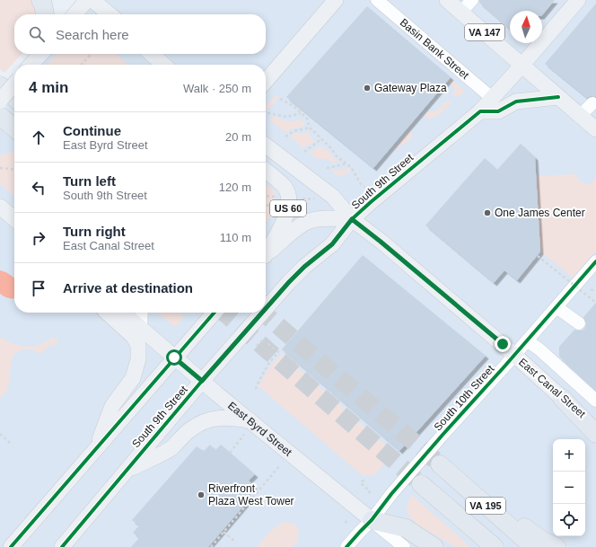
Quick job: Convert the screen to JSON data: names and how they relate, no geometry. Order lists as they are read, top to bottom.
{
  "streets": {
    "highway": ["VA 195"],
    "main road": [
      "VA 147",
      "South 9th Street",
      "US 60",
      "East Canal Street",
      "East Byrd Street"
    ],
    "street": ["Basin Bank Street", "South 10th Street"]
  },
  "crossings": [
    ["VA 147", "South 9th Street"],
    ["Basin Bank Street", "South 9th Street"],
    ["South 9th Street", "East Canal Street"],
    ["South 9th Street", "East Byrd Street"],
    ["East Canal Street", "South 10th Street"],
    ["South 10th Street", "East Byrd Street"]
  ],
  "places": ["Gateway Plaza", "One James Center", "Riverfront Plaza West Tower"],
  "north": "top",
  "page": {
    "search": "Search here",
    "heading": ["4 min", "Walk · 250 m"],
    "list": [
      ["Continue", "East Byrd Street", "20 m"],
      ["Turn left", "South 9th Street", "120 m"],
      ["Turn right", "East Canal Street", "110 m"],
      "Arrive at destination"
    ],
    "map_buttons": ["+", "−"]
  }
}
